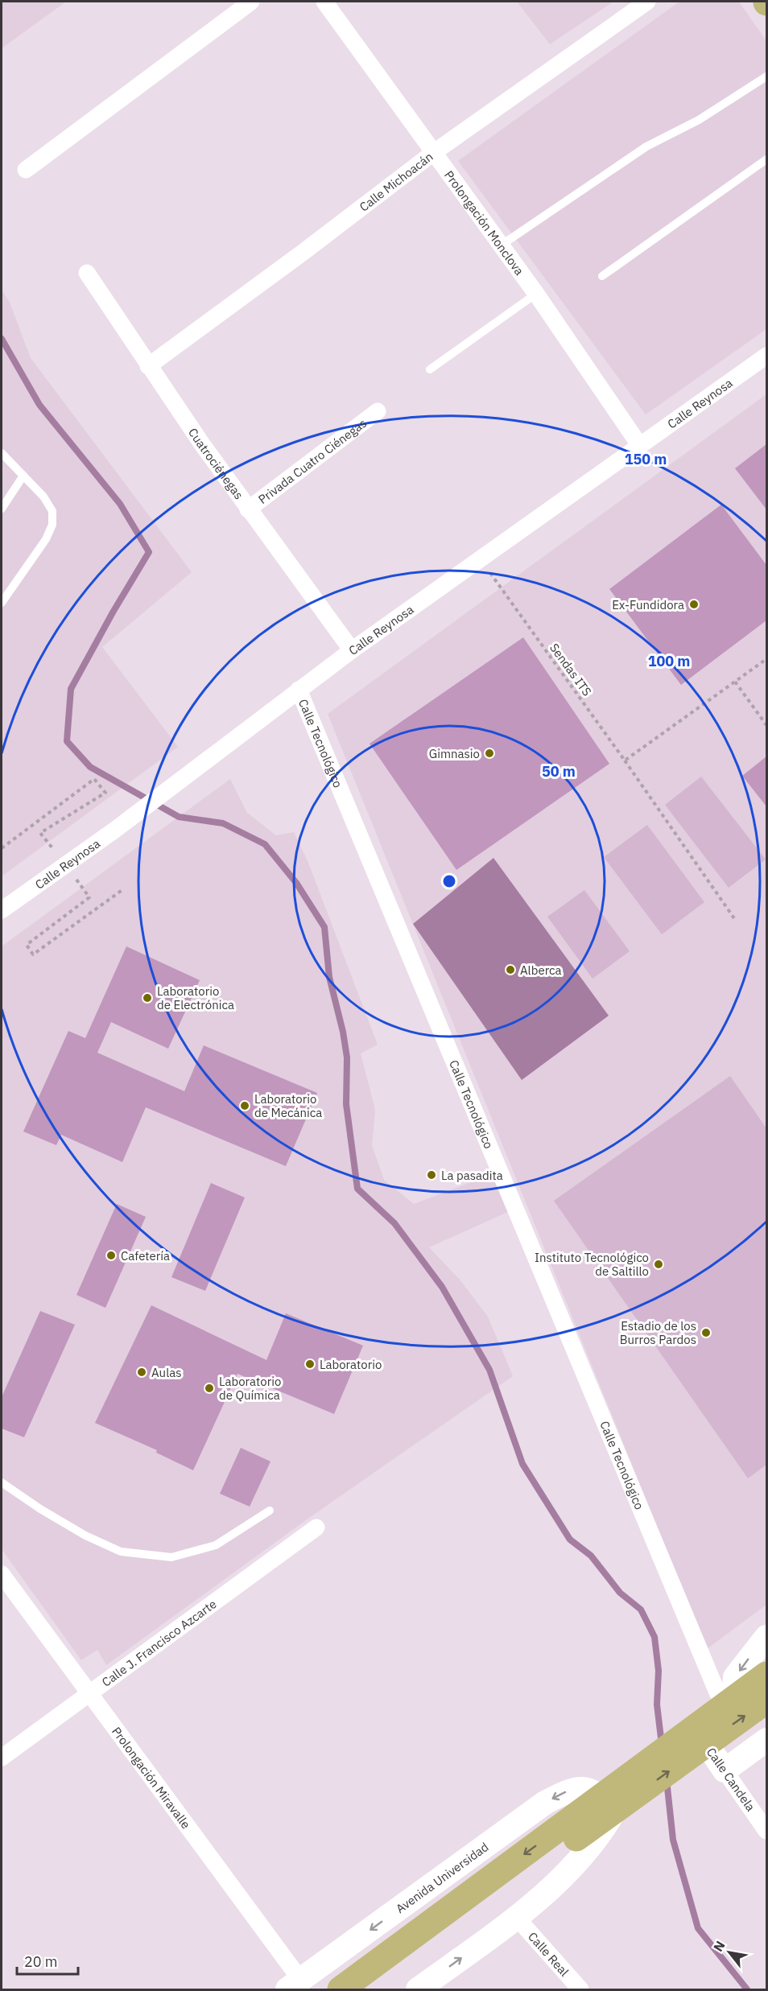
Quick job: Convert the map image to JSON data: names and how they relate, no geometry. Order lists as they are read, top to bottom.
{
  "streets": {
    "street": [
      "Calle Michoacán",
      "Prolongación Monclova",
      "Calle Reynosa",
      "Privada Cuatro Ciénegas",
      "Cuatrociénegas",
      "Calle Tecnológico",
      "Calle J. Francisco Azcarte",
      "Prolongación Miravalle",
      "Calle Candela",
      "Avenida Universidad",
      "Calle Real"
    ],
    "path": ["Sendas ITS"]
  },
  "crossings": [
    ["Calle Michoacán", "Prolongación Monclova"],
    ["Calle Michoacán", "Cuatrociénegas"],
    ["Prolongación Monclova", "Calle Reynosa"],
    ["Calle Reynosa", "Cuatrociénegas"],
    ["Calle Reynosa", "Calle Tecnológico"],
    ["Privada Cuatro Ciénegas", "Cuatrociénegas"],
    ["Calle J. Francisco Azcarte", "Prolongación Miravalle"],
    ["Prolongación Miravalle", "Avenida Universidad"]
  ],
  "places": [
    "Ex-Fundidora",
    "Gimnasio",
    "Alberca",
    "Laboratorio de Electrónica",
    "Laboratorio de Mecánica",
    "La pasadita",
    "Cafetería",
    "Instituto Tecnológico de Saltillo",
    "Estadio de los Burros Pardos",
    "Laboratorio",
    "Aulas",
    "Laboratorio de Química"
  ],
  "scale_bar": "20 m",
  "north": "top left",
  "rings": ["150 m", "100 m", "50 m"]
}
